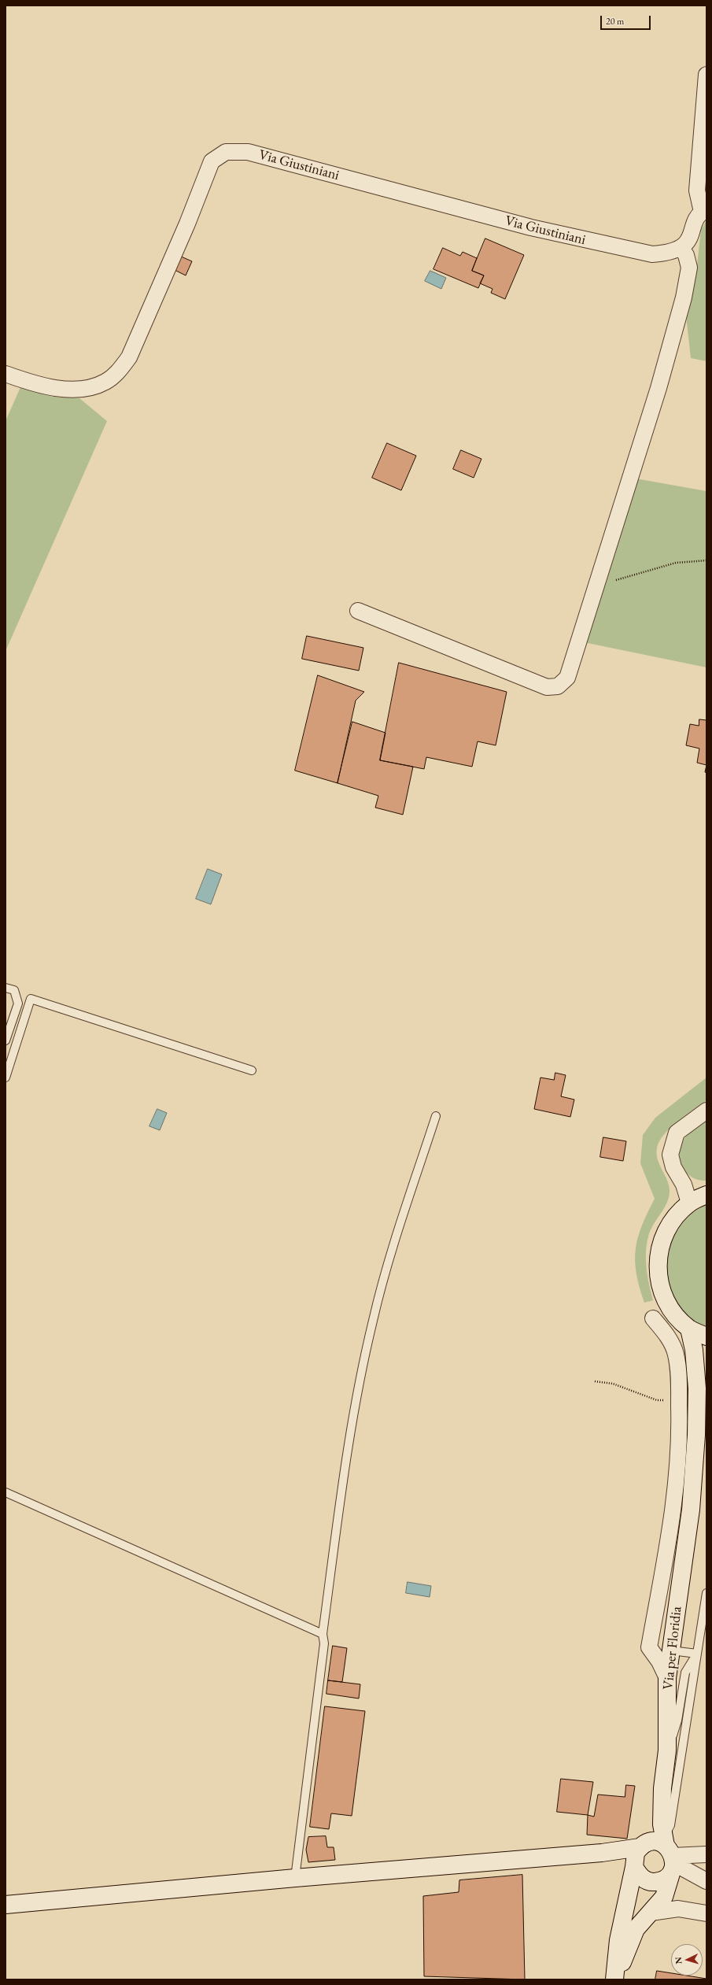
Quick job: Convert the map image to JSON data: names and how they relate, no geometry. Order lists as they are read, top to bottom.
{
  "streets": {
    "main road": ["Via per Floridia"],
    "street": ["Via Giustiniani"]
  },
  "scale_bar": "20 m",
  "north": "left"
}
